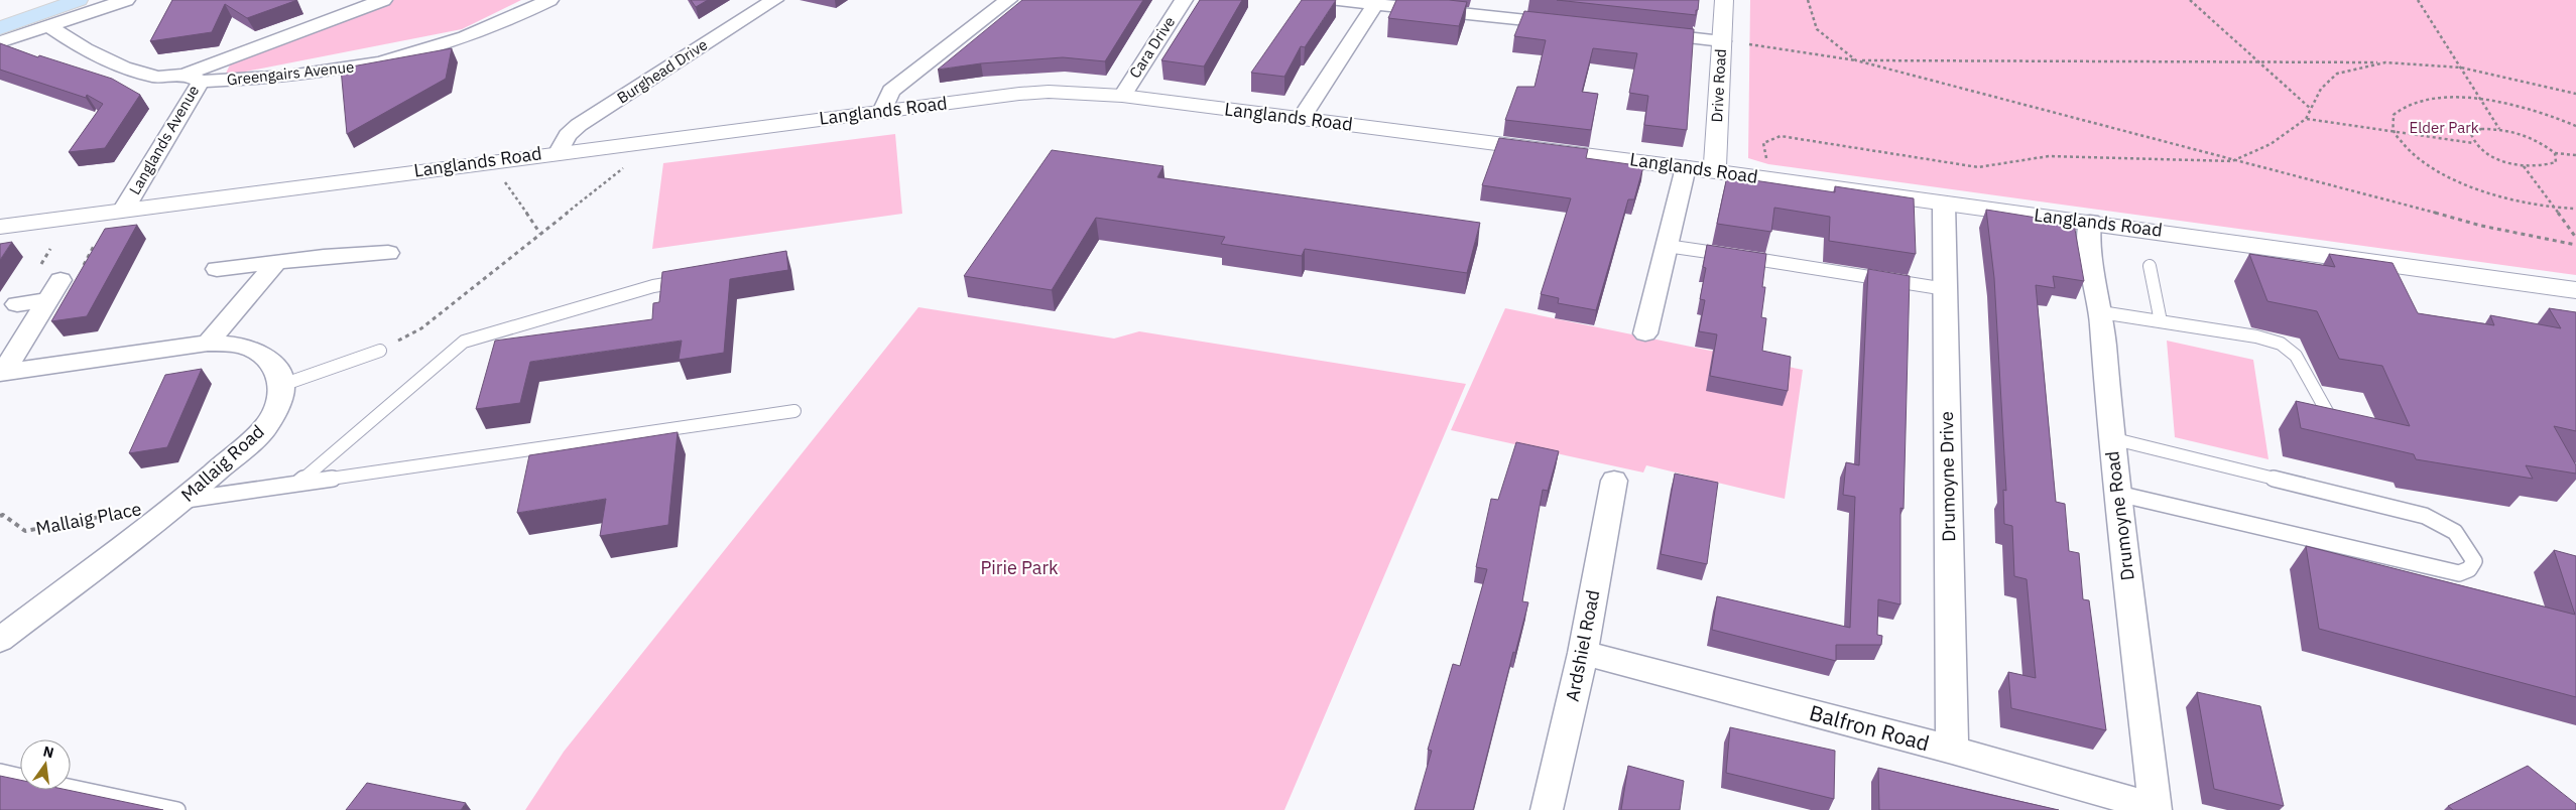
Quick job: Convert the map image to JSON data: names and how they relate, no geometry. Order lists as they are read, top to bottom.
{
  "streets": {
    "street": [
      "Cara Drive",
      "Burghead Drive",
      "Greengairs Avenue",
      "Drive Road",
      "Langlands Road",
      "Langlands Avenue",
      "Mallaig Road",
      "Drumoyne Drive",
      "Drumoyne Road",
      "Ardshiel Road",
      "Balfron Road"
    ],
    "path": ["Mallaig Place"]
  },
  "crossings": [
    ["Cara Drive", "Langlands Road"],
    ["Burghead Drive", "Langlands Road"],
    ["Greengairs Avenue", "Langlands Avenue"],
    ["Drive Road", "Langlands Road"],
    ["Langlands Road", "Langlands Avenue"],
    ["Langlands Road", "Drumoyne Drive"],
    ["Langlands Road", "Drumoyne Road"],
    ["Drumoyne Drive", "Balfron Road"],
    ["Drumoyne Road", "Balfron Road"],
    ["Ardshiel Road", "Balfron Road"]
  ],
  "parks": ["Elder Park", "Pirie Park"],
  "north": "top"
}
